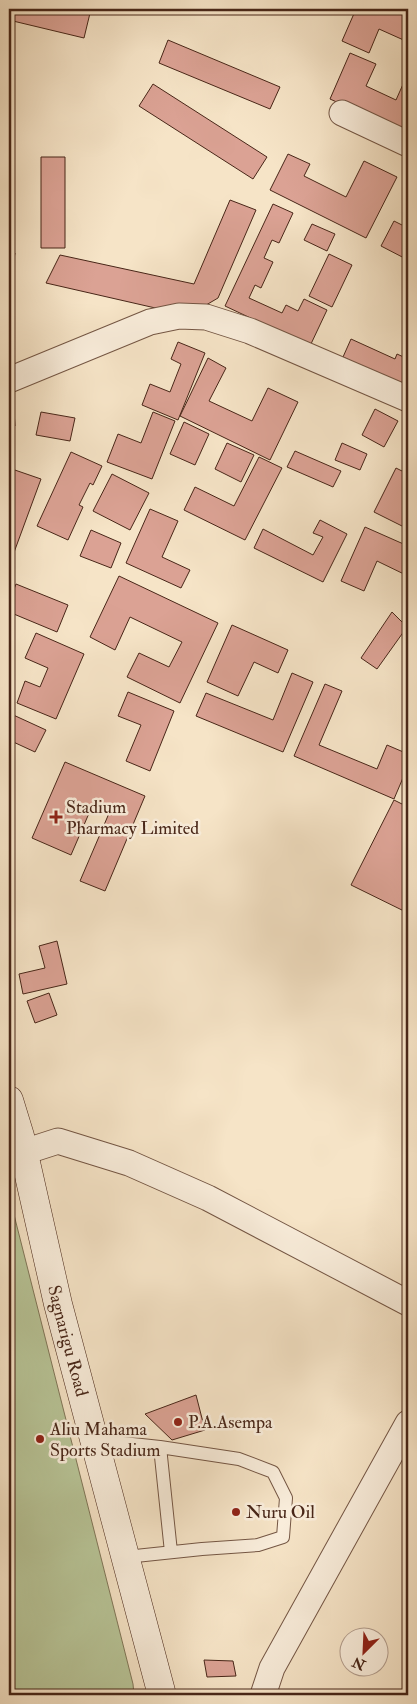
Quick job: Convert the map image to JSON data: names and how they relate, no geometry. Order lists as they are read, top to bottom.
{
  "streets": {
    "main road": ["Sagnarigu Road"]
  },
  "places": {
    "health": ["Stadium Pharmacy Limited"],
    "other": ["P.A.Asempa", "Aliu Mahama Sports Stadium", "Nuru Oil"]
  },
  "north": "bottom left"
}
